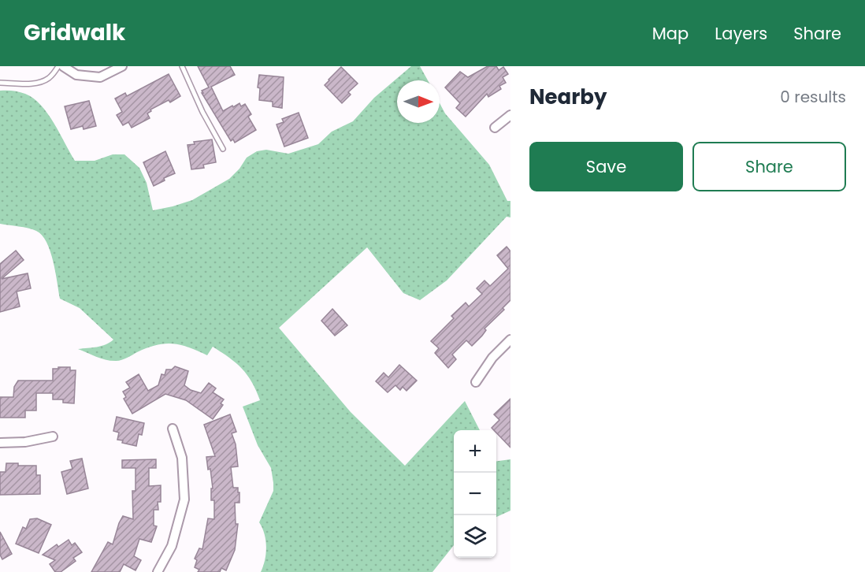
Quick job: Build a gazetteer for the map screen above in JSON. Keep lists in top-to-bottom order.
{
  "north": "right",
  "page": {
    "header": "Gridwalk",
    "nav": ["Map", "Layers", "Share"],
    "heading": ["Nearby", "0 results"],
    "buttons": ["Save", "Share"],
    "map_buttons": ["+", "−"]
  }
}
